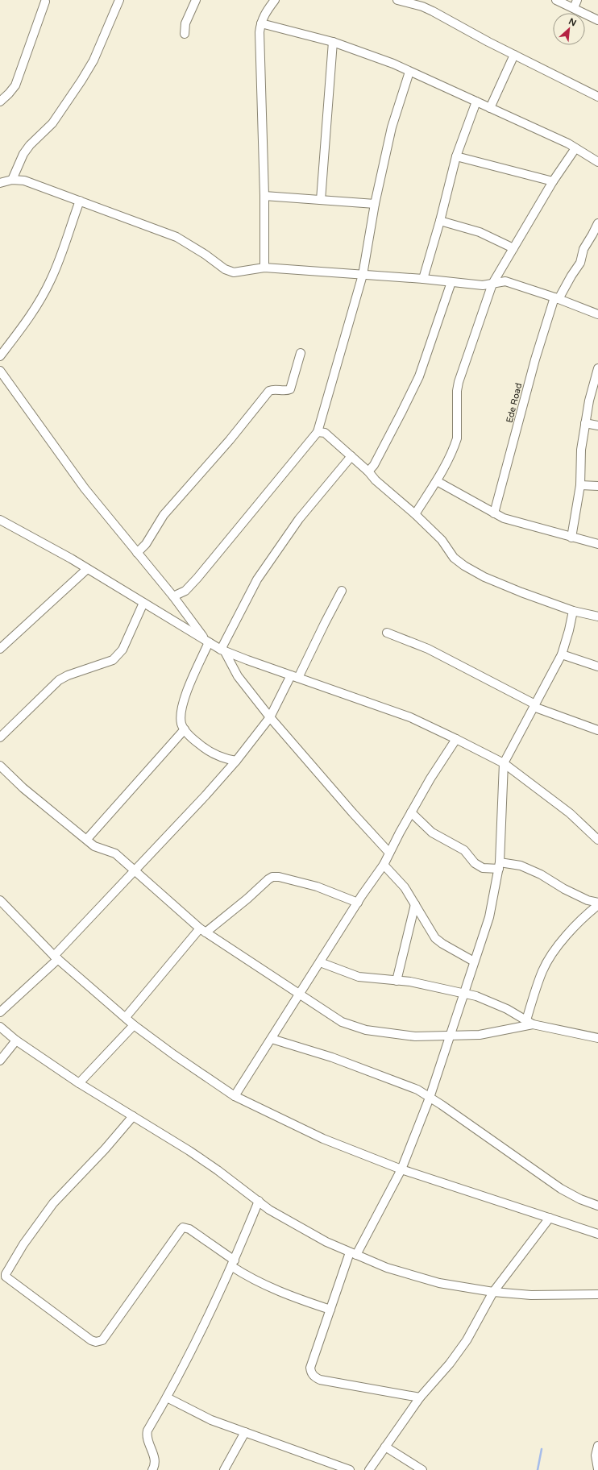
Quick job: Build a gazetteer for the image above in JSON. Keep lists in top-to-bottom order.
{
  "streets": {
    "street": ["Ede Road"]
  },
  "north": "top right"
}
